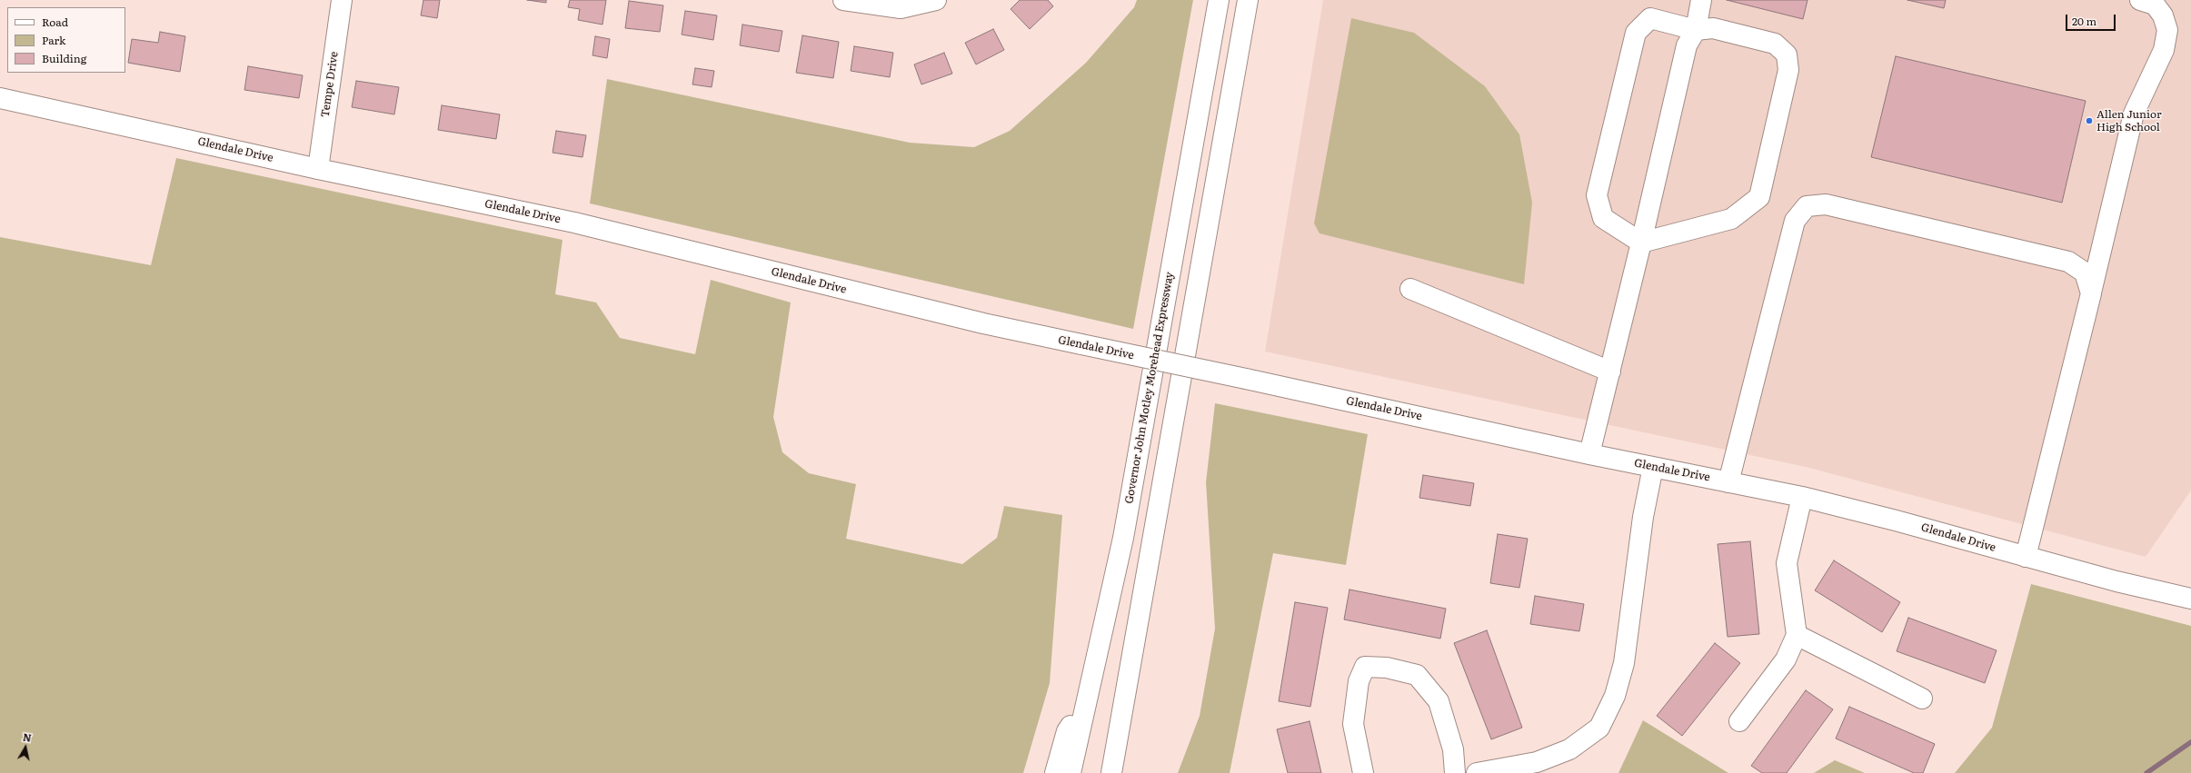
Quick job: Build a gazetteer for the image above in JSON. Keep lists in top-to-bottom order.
{
  "streets": {
    "main road": ["Tempe Drive", "Glendale Drive", "Governor John Motley Morehead Expressway"]
  },
  "crossings": [
    ["Tempe Drive", "Glendale Drive"]
  ],
  "places": ["Allen Junior High School"],
  "legend": ["Road", "Park", "Building"],
  "scale_bar": "20 m",
  "north": "top"
}
